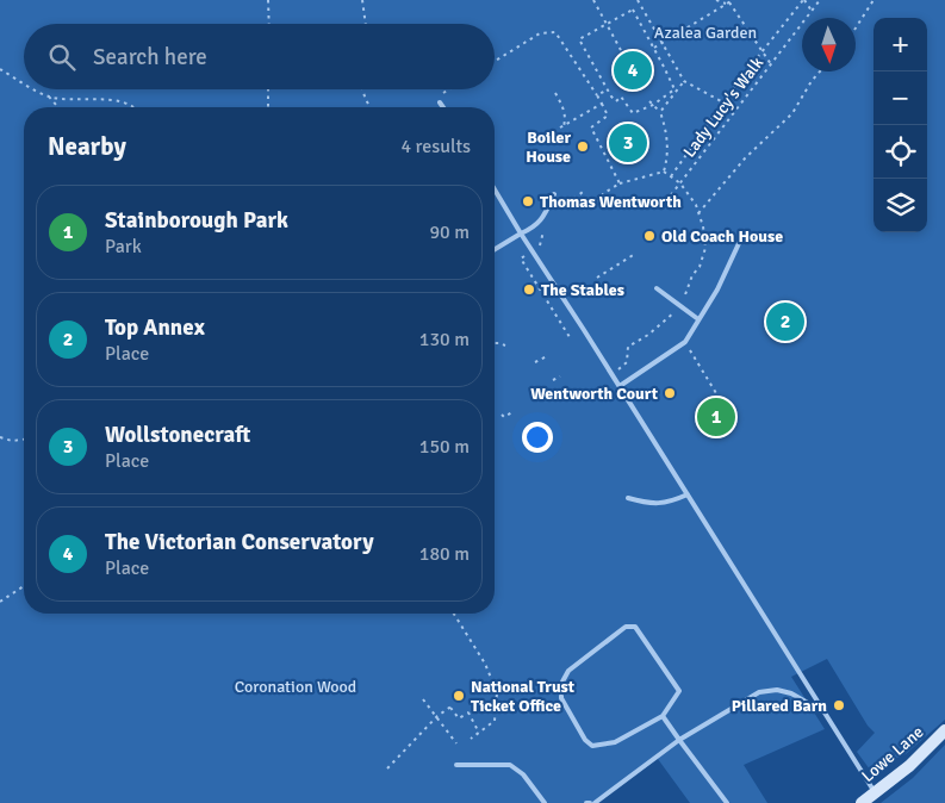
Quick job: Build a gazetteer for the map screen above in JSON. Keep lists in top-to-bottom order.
{
  "streets": {
    "street": ["Lowe Lane"],
    "path": ["Lady Lucy's Walk"]
  },
  "parks": ["Azalea Garden", "Coronation Wood"],
  "places": [
    "Boiler House",
    "Thomas Wentworth",
    "Old Coach House",
    "The Stables",
    "Wentworth Court",
    "National Trust Ticket Office",
    "Pillared Barn"
  ],
  "north": "bottom",
  "page": {
    "map_buttons": ["+", "−"],
    "search": "Search here",
    "pins": [
      "4",
      "3",
      "2",
      "1"
    ],
    "heading": ["Nearby", "4 results"],
    "list": [
      {
        "mark": "1",
        "name": "Stainborough Park",
        "note": "Park",
        "value": "90 m"
      },
      {
        "mark": "2",
        "name": "Top Annex",
        "note": "Place",
        "value": "130 m"
      },
      {
        "mark": "3",
        "name": "Wollstonecraft",
        "note": "Place",
        "value": "150 m"
      },
      {
        "mark": "4",
        "name": "The Victorian Conservatory",
        "note": "Place",
        "value": "180 m"
      }
    ]
  }
}
